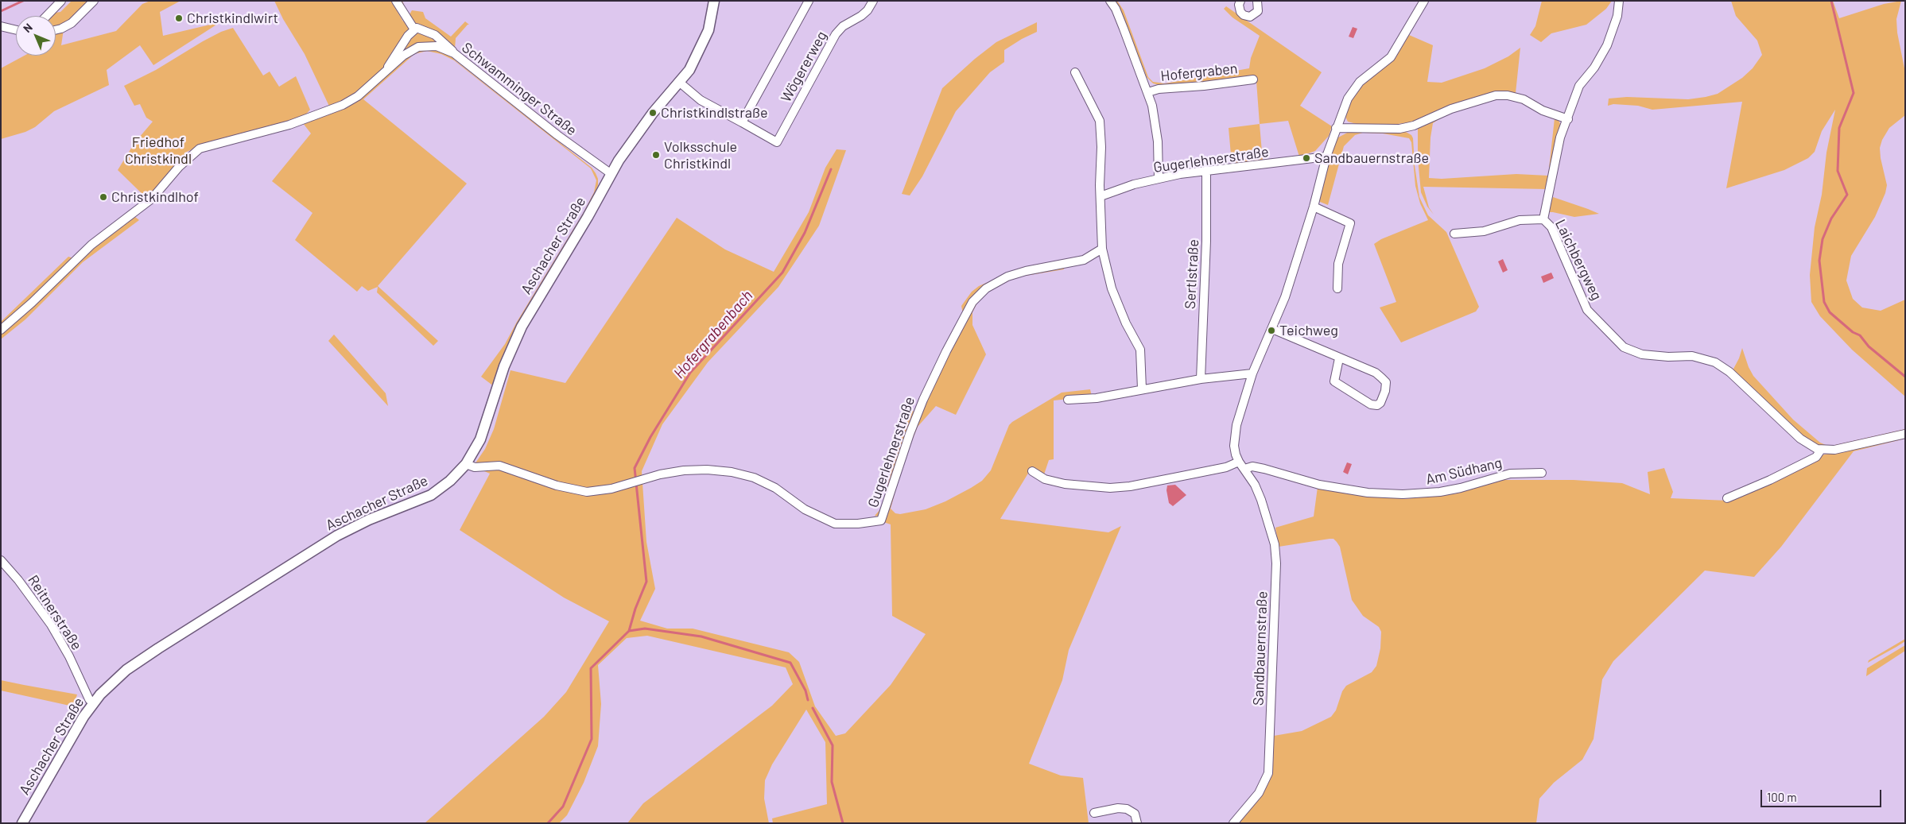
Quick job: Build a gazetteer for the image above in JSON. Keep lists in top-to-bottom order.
{
  "streets": {
    "street": [
      "Wögererweg",
      "Hofergraben",
      "Schwamminger Straße",
      "Gugerlehnerstraße",
      "Aschacher Straße",
      "Laichbergweg",
      "Sertlstraße",
      "Am Südhang",
      "Reitnerstraße",
      "Sandbauernstraße"
    ]
  },
  "crossings": [
    ["Wögererweg", "Aschacher Straße"],
    ["Hofergraben", "Gugerlehnerstraße"],
    ["Schwamminger Straße", "Aschacher Straße"],
    ["Gugerlehnerstraße", "Aschacher Straße"],
    ["Gugerlehnerstraße", "Sertlstraße"],
    ["Gugerlehnerstraße", "Sandbauernstraße"],
    ["Aschacher Straße", "Reitnerstraße"],
    ["Am Südhang", "Sandbauernstraße"]
  ],
  "water": ["Hofergrabenbach"],
  "parks": ["Friedhof Christkindl"],
  "places": [
    "Christkindlwirt",
    "Christkindlstraße",
    "Volksschule Christkindl",
    "Sandbauernstraße",
    "Christkindlhof",
    "Teichweg"
  ],
  "scale_bar": "100 m",
  "north": "top left"
}
